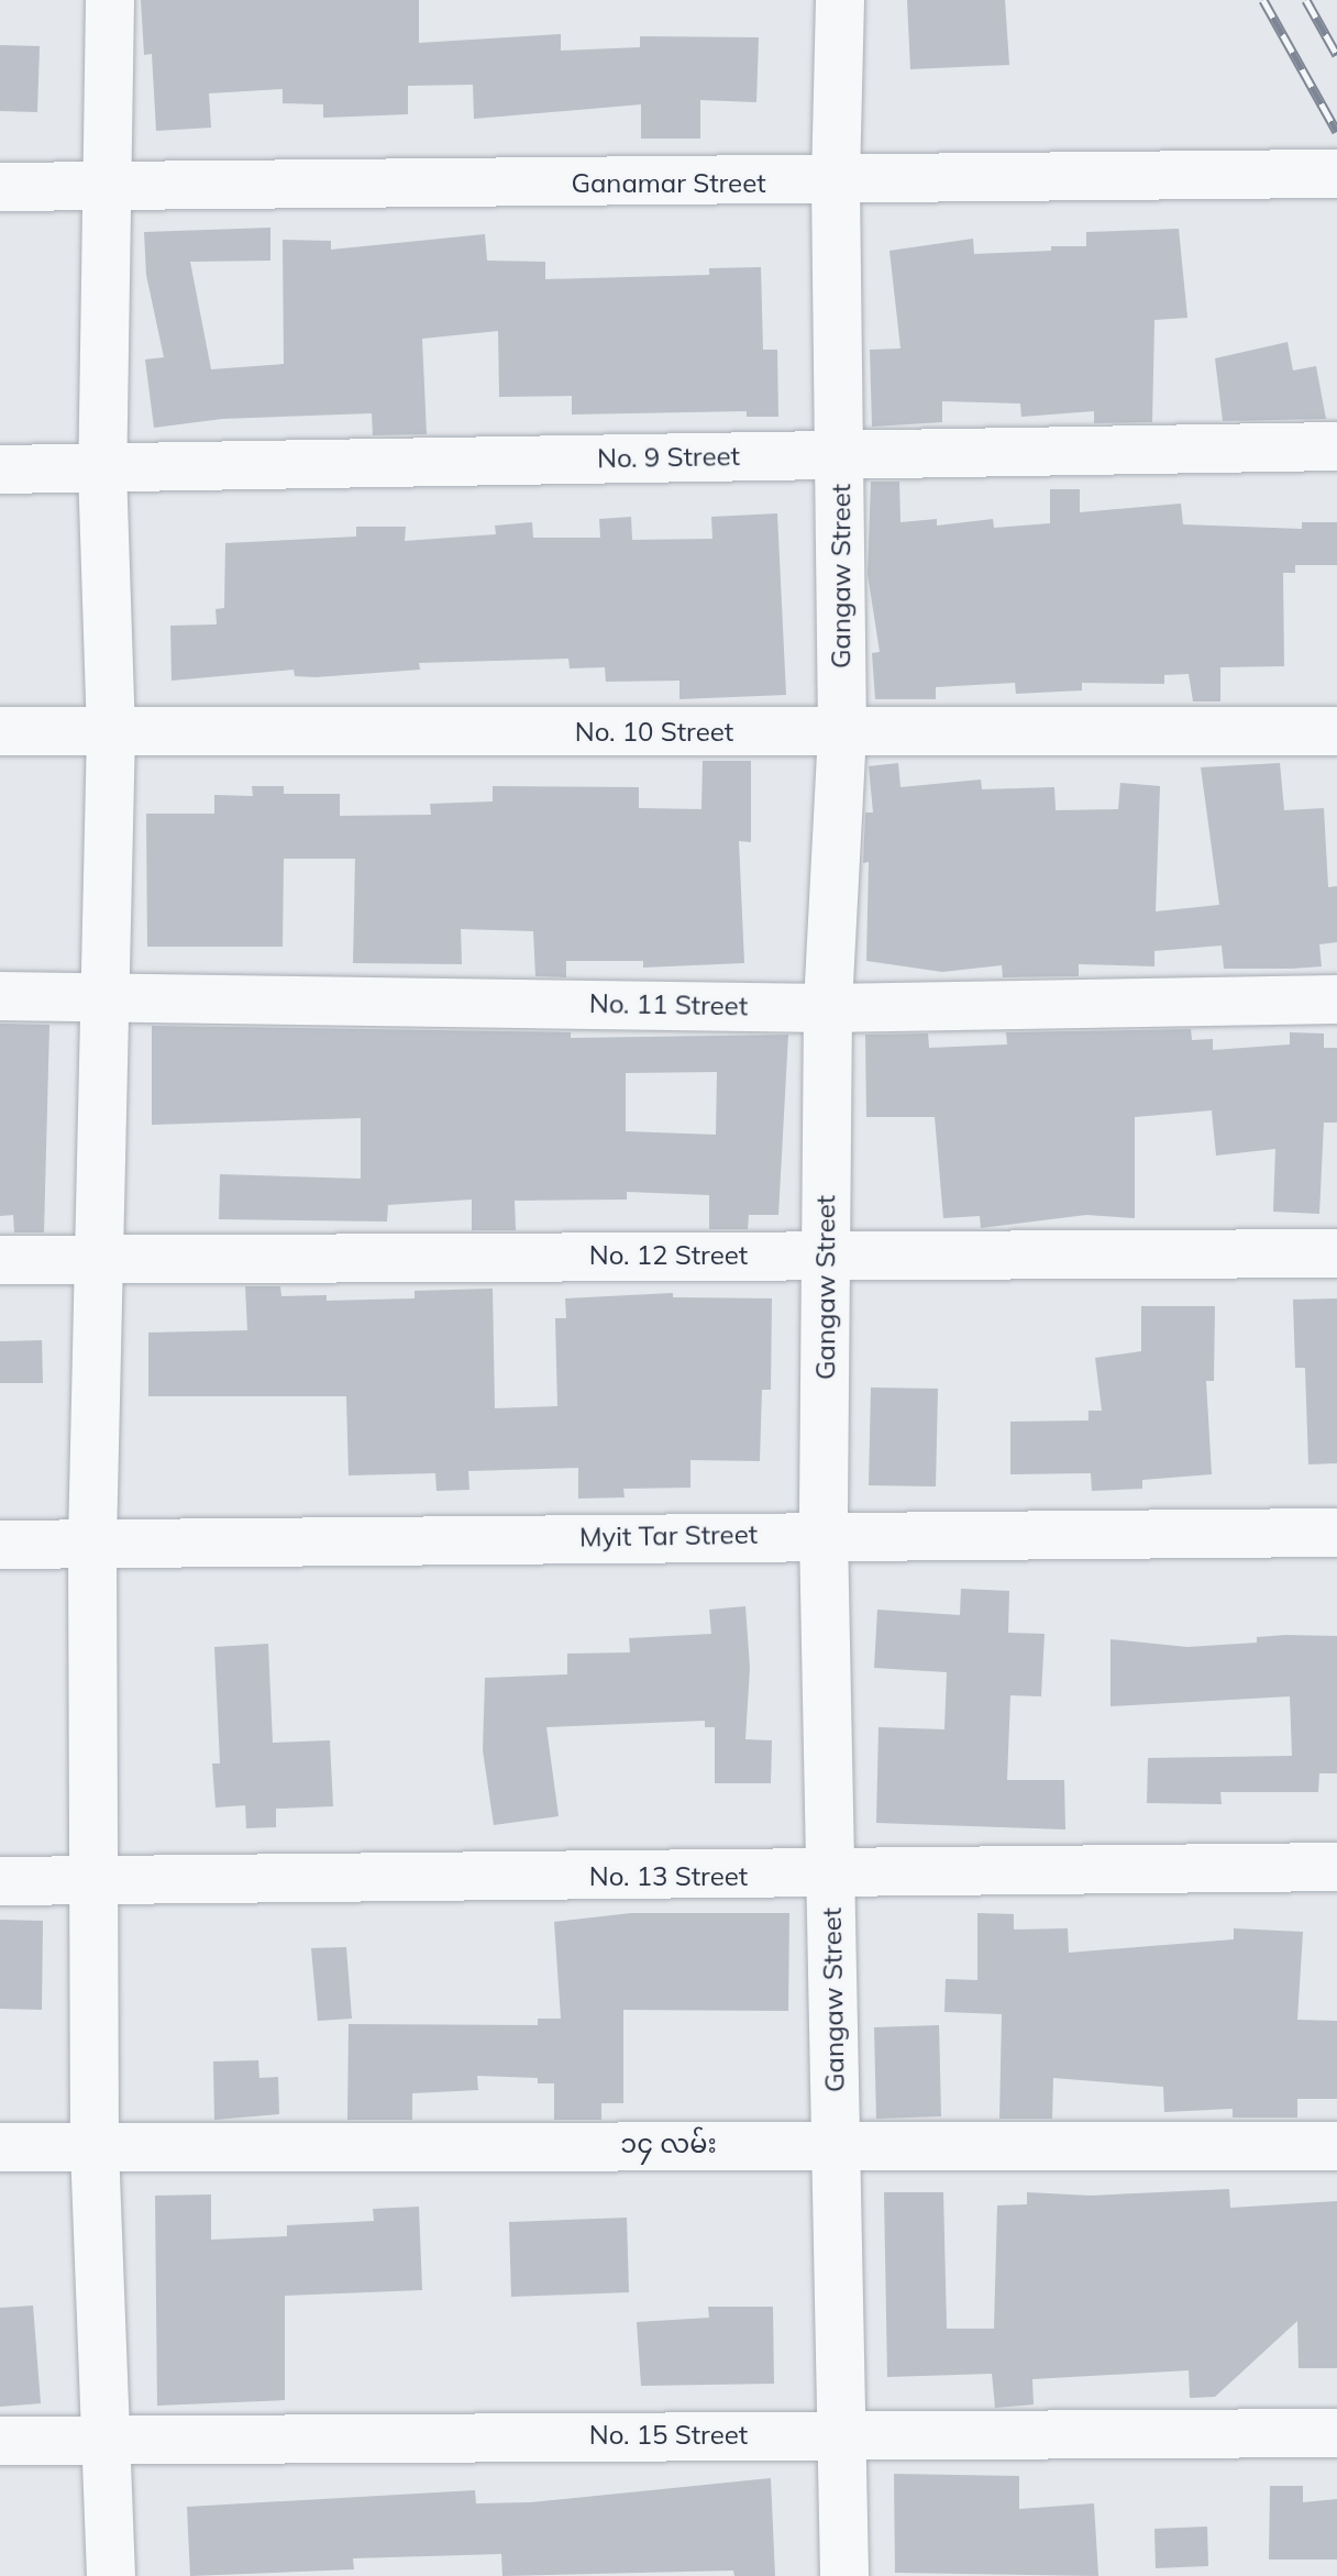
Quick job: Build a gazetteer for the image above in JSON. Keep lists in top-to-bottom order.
{
  "streets": {
    "street": [
      "Ganamar Street",
      "No. 9 Street",
      "Gangaw Street",
      "No. 10 Street",
      "No. 11 Street",
      "No. 12 Street",
      "Myit Tar Street",
      "No. 13 Street",
      "၁၄ လမ်း",
      "No. 15 Street"
    ]
  },
  "crossings": [
    ["Ganamar Street", "Gangaw Street"],
    ["No. 9 Street", "Gangaw Street"],
    ["Gangaw Street", "No. 10 Street"],
    ["Gangaw Street", "No. 11 Street"],
    ["Gangaw Street", "No. 12 Street"],
    ["Gangaw Street", "Myit Tar Street"],
    ["Gangaw Street", "No. 13 Street"],
    ["Gangaw Street", "၁၄ လမ်း"],
    ["Gangaw Street", "No. 15 Street"]
  ]
}
